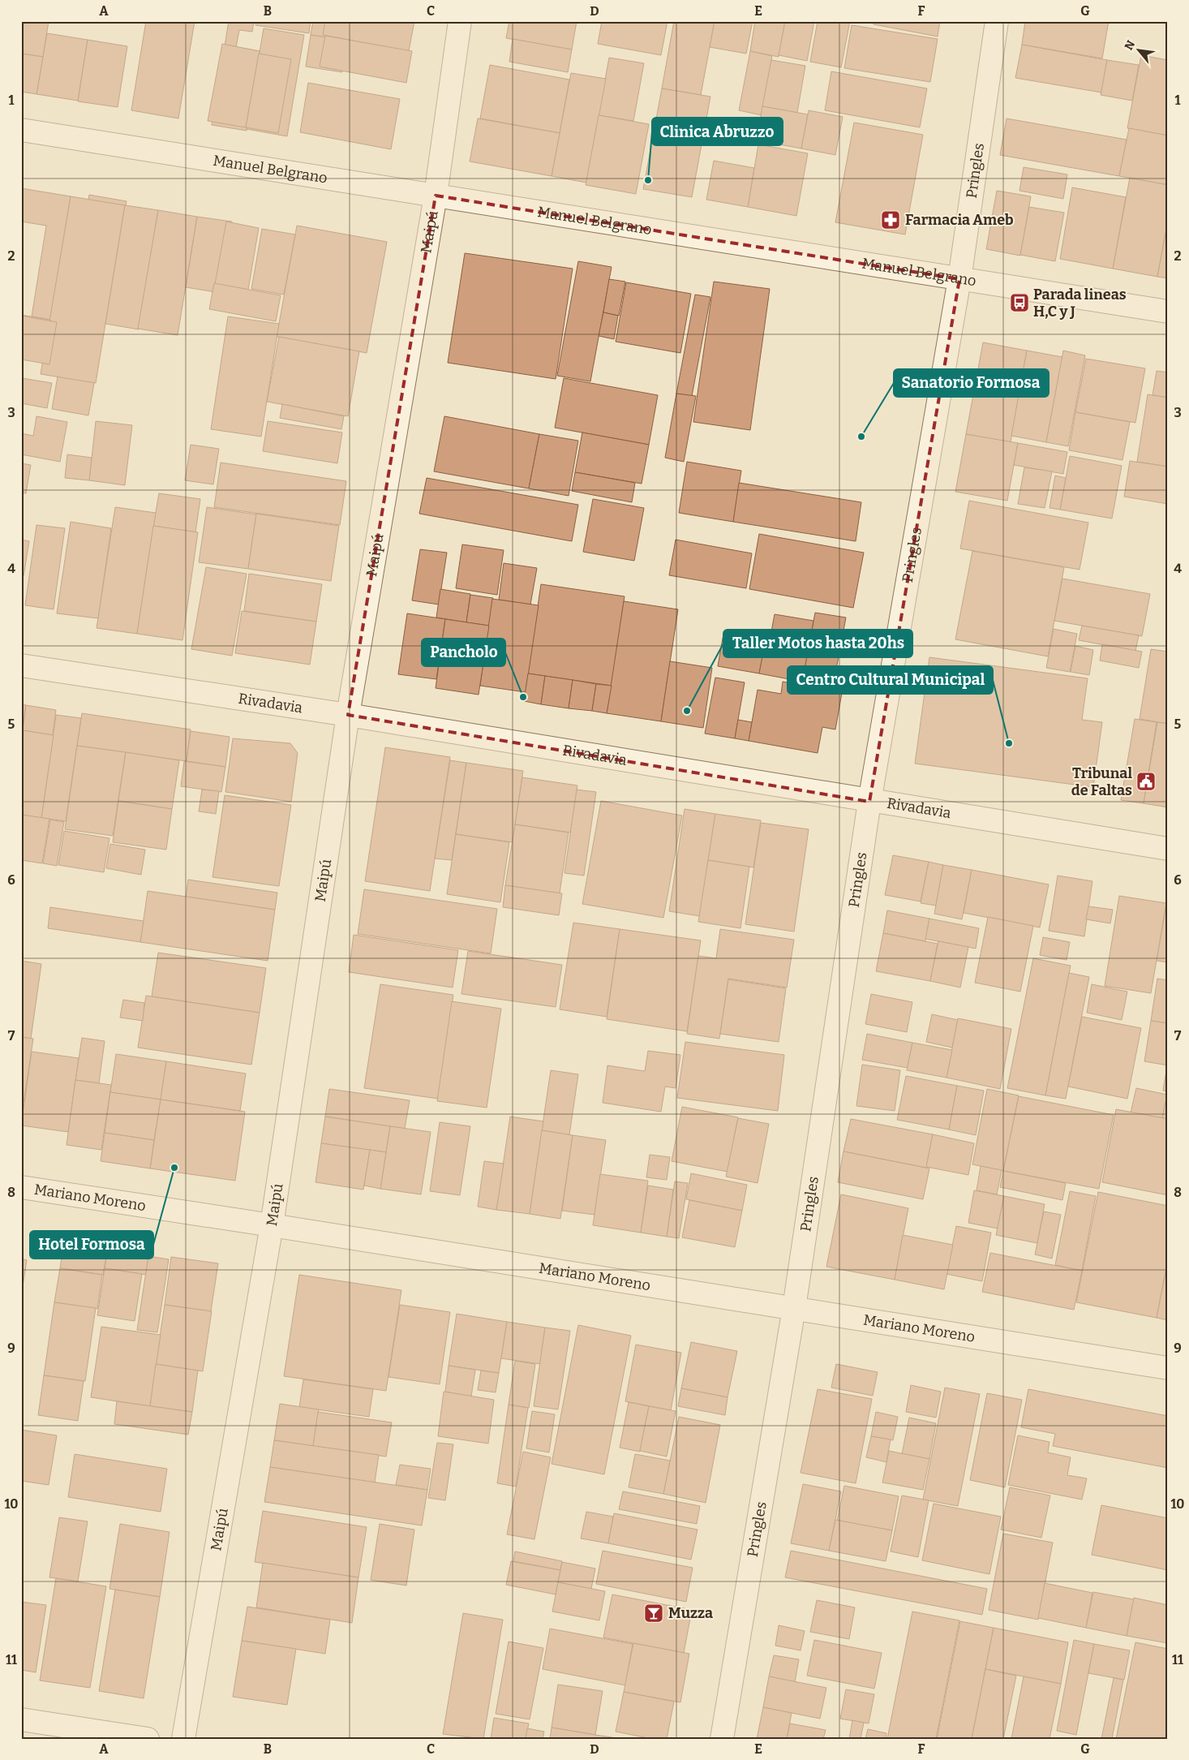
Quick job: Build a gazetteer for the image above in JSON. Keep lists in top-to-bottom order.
{
  "streets": {
    "street": [
      "Manuel Belgrano",
      "Pringles",
      "Maipú",
      "Rivadavia",
      "Mariano Moreno"
    ]
  },
  "crossings": [
    ["Manuel Belgrano", "Pringles"],
    ["Manuel Belgrano", "Maipú"],
    ["Pringles", "Rivadavia"],
    ["Pringles", "Mariano Moreno"],
    ["Maipú", "Rivadavia"],
    ["Maipú", "Mariano Moreno"]
  ],
  "places": {
    "other": [
      "Clinica Abruzzo",
      "Sanatorio Formosa",
      "Pancholo",
      "Taller Motos hasta 20hs",
      "Centro Cultural Municipal",
      "Hotel Formosa"
    ],
    "pharmacy": ["Farmacia Ameb"],
    "bus stop": ["Parada lineas H,C y J"],
    "public building": ["Tribunal de Faltas"],
    "bar": ["Muzza"]
  },
  "north": "top left",
  "grid": {
    "columns": [
      "A",
      "B",
      "C",
      "D",
      "E",
      "F",
      "G"
    ],
    "rows": [
      "1",
      "2",
      "3",
      "4",
      "5",
      "6",
      "7",
      "8",
      "9",
      "10",
      "11"
    ]
  }
}
